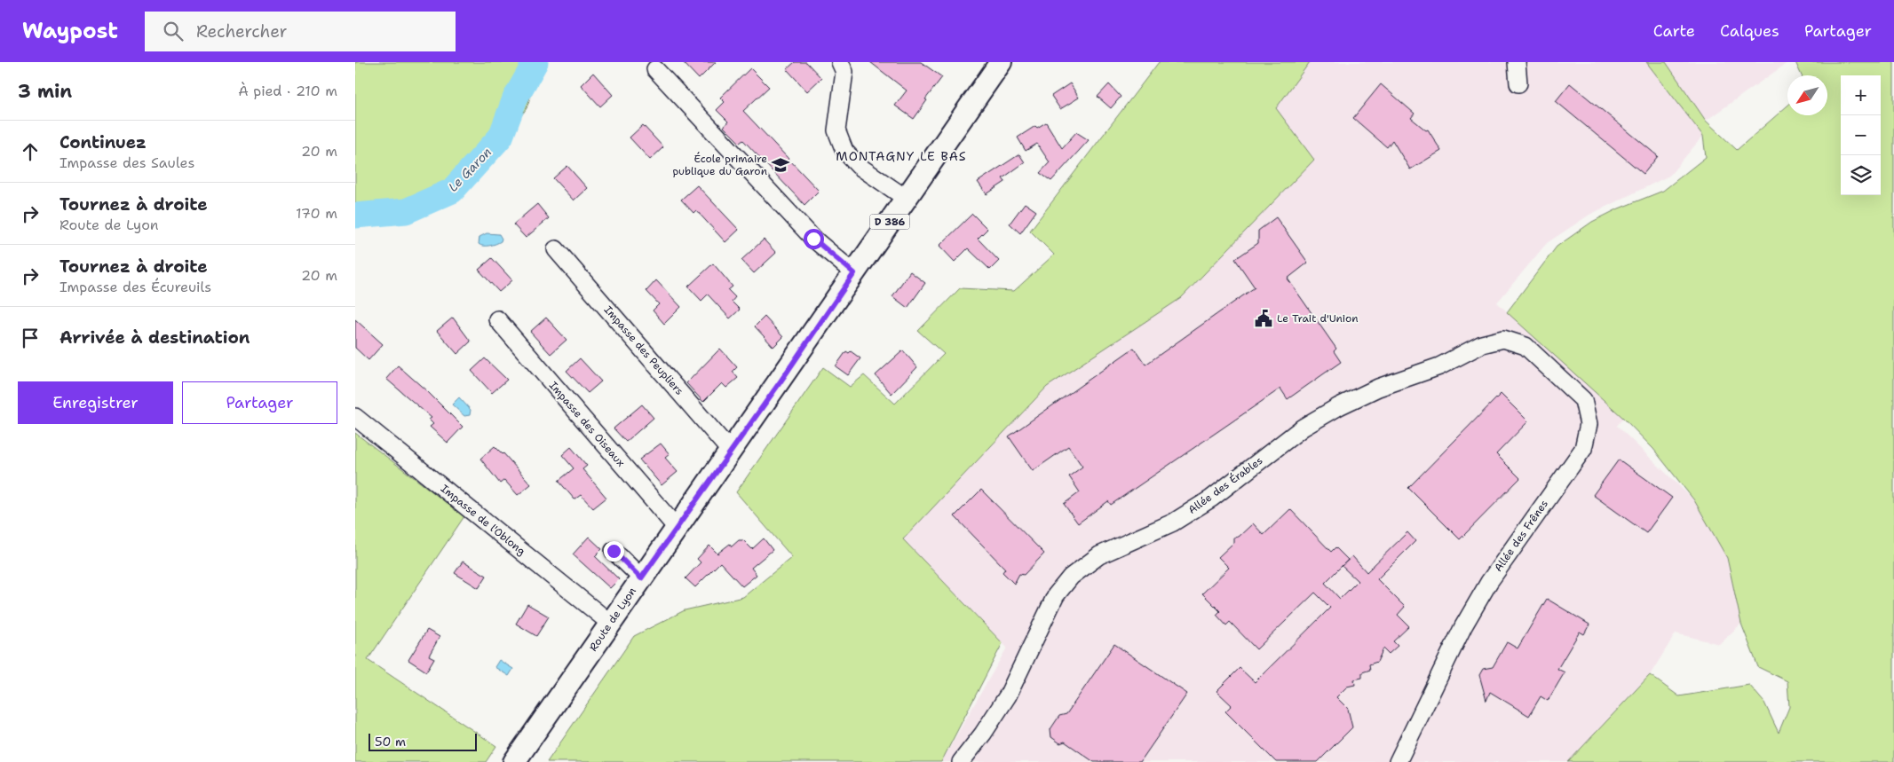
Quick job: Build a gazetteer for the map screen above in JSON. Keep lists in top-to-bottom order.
{
  "streets": {
    "main road": ["D 386", "Route de Lyon"],
    "street": [
      "Impasse des Peupliers",
      "Impasse des Oiseaux",
      "Allée des Érables",
      "Impasse de l'Oblong",
      "Allée des Frênes"
    ]
  },
  "crossings": [
    ["Impasse des Peupliers", "Route de Lyon"],
    ["Impasse des Oiseaux", "Route de Lyon"],
    ["Allée des Érables", "Allée des Frênes"],
    ["Impasse de l'Oblong", "Route de Lyon"]
  ],
  "districts": ["MONTAGNY LE BAS"],
  "water": ["Le Garon"],
  "places": {
    "school or university": ["École primaire publique du Garon"],
    "public building": ["Le Trait d'Union"]
  },
  "scale_bar": "50 m",
  "north": "bottom left",
  "page": {
    "header": "Waypost",
    "search": "Rechercher",
    "nav": ["Carte", "Calques", "Partager"],
    "heading": ["3 min", "À pied · 210 m"],
    "map_buttons": ["+", "−"],
    "list": [
      ["Continuez", "Impasse des Saules", "20 m"],
      ["Tournez à droite", "Route de Lyon", "170 m"],
      ["Tournez à droite", "Impasse des Écureuils", "20 m"],
      "Arrivée à destination"
    ],
    "buttons": ["Enregistrer", "Partager"],
    "scale": "50 m"
  }
}
